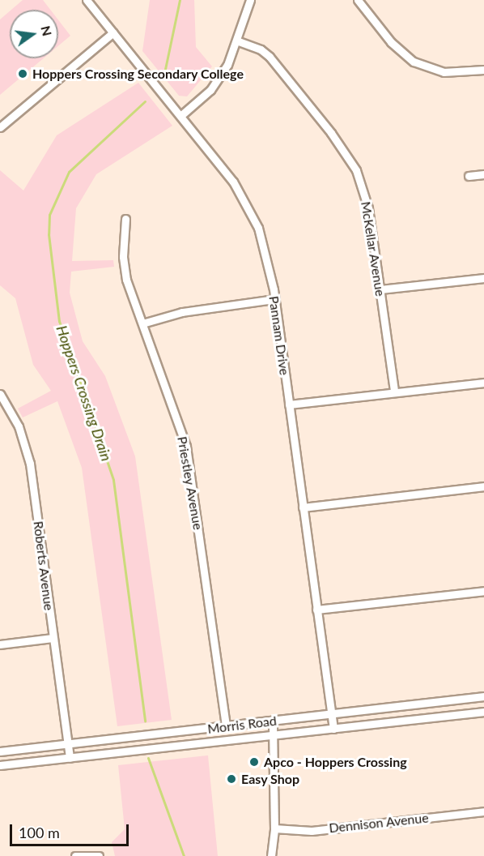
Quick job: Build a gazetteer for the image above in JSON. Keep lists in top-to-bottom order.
{
  "streets": {
    "street": [
      "McKellar Avenue",
      "Pannam Drive",
      "Priestley Avenue",
      "Roberts Avenue",
      "Morris Road",
      "Dennison Avenue"
    ]
  },
  "crossings": [
    ["Pannam Drive", "Morris Road"],
    ["Priestley Avenue", "Morris Road"],
    ["Roberts Avenue", "Morris Road"]
  ],
  "water": ["Hoppers Crossing Drain"],
  "places": ["Hoppers Crossing Secondary College", "Apco - Hoppers Crossing", "Easy Shop"],
  "scale_bar": "100 m",
  "north": "right"
}
